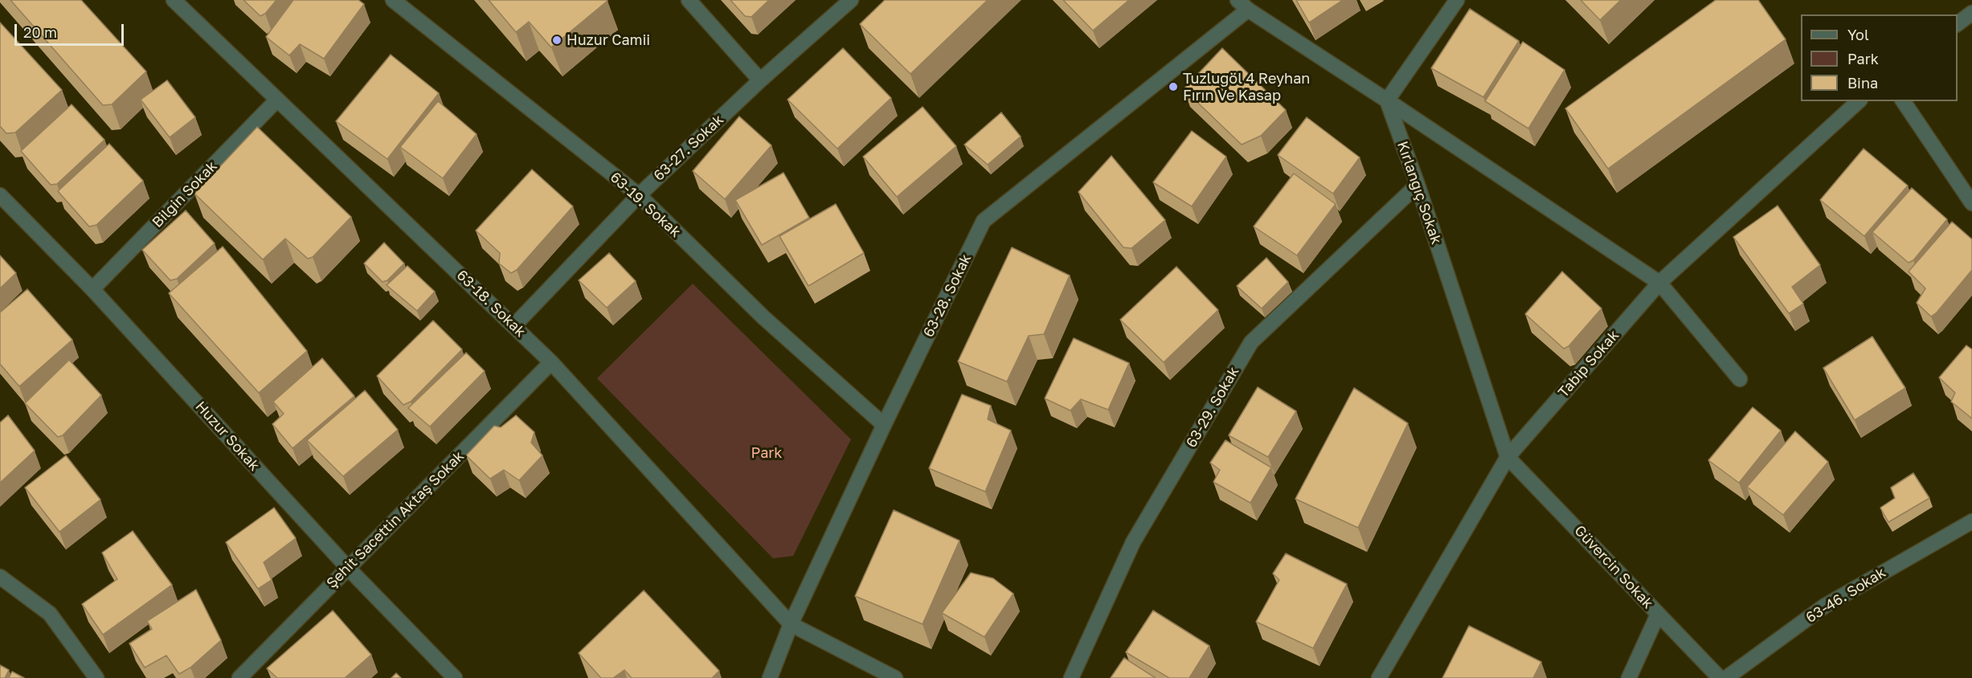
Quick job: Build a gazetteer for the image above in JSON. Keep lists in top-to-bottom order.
{
  "streets": {
    "street": [
      "63-27. Sokak",
      "Kırlangıç Sokak",
      "Bilgin Sokak",
      "63-19. Sokak",
      "63-28. Sokak",
      "63-18. Sokak",
      "Tabip Sokak",
      "63-29. Sokak",
      "Huzur Sokak",
      "Şehit Sacettin Aktaş Sokak",
      "Güvercin Sokak",
      "63-46. Sokak"
    ]
  },
  "crossings": [
    ["63-27. Sokak", "63-19. Sokak"],
    ["63-27. Sokak", "63-18. Sokak"],
    ["Kırlangıç Sokak", "Tabip Sokak"],
    ["Kırlangıç Sokak", "63-29. Sokak"],
    ["Kırlangıç Sokak", "Güvercin Sokak"],
    ["Bilgin Sokak", "63-18. Sokak"],
    ["Bilgin Sokak", "Huzur Sokak"],
    ["63-19. Sokak", "63-28. Sokak"],
    ["63-28. Sokak", "63-18. Sokak"],
    ["63-18. Sokak", "Şehit Sacettin Aktaş Sokak"],
    ["Tabip Sokak", "Güvercin Sokak"],
    ["Huzur Sokak", "Şehit Sacettin Aktaş Sokak"]
  ],
  "parks": ["Park"],
  "places": ["Huzur Camii", "Tuzlugöl 4 Reyhan Fırın Ve Kasap"],
  "legend": ["Yol", "Park", "Bina"],
  "scale_bar": "20 m"
}
